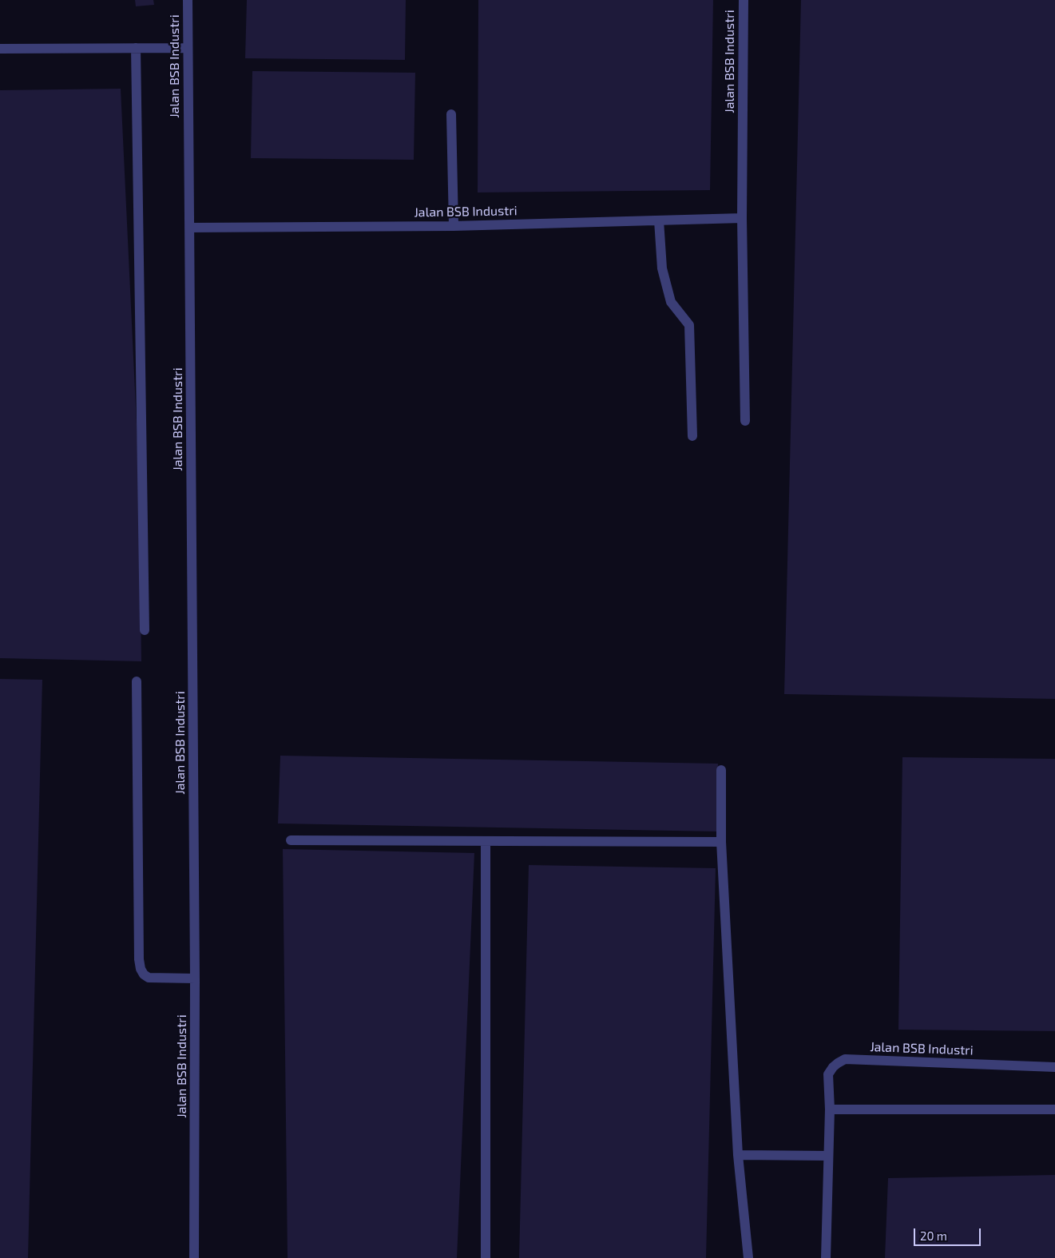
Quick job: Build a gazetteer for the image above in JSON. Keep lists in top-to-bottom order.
{
  "streets": {
    "lane": ["Jalan BSB Industri"]
  },
  "scale_bar": "20 m"
}
